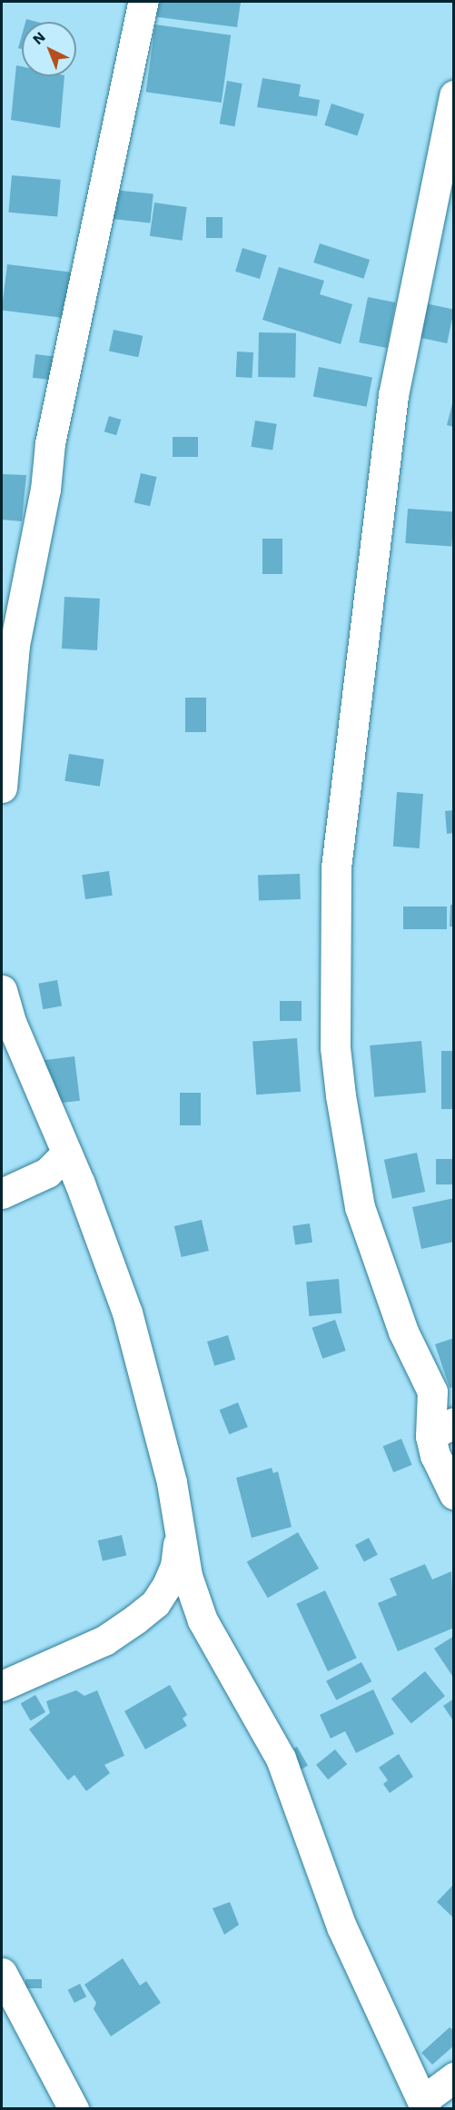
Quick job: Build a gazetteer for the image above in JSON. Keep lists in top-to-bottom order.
{
  "north": "top left"
}
